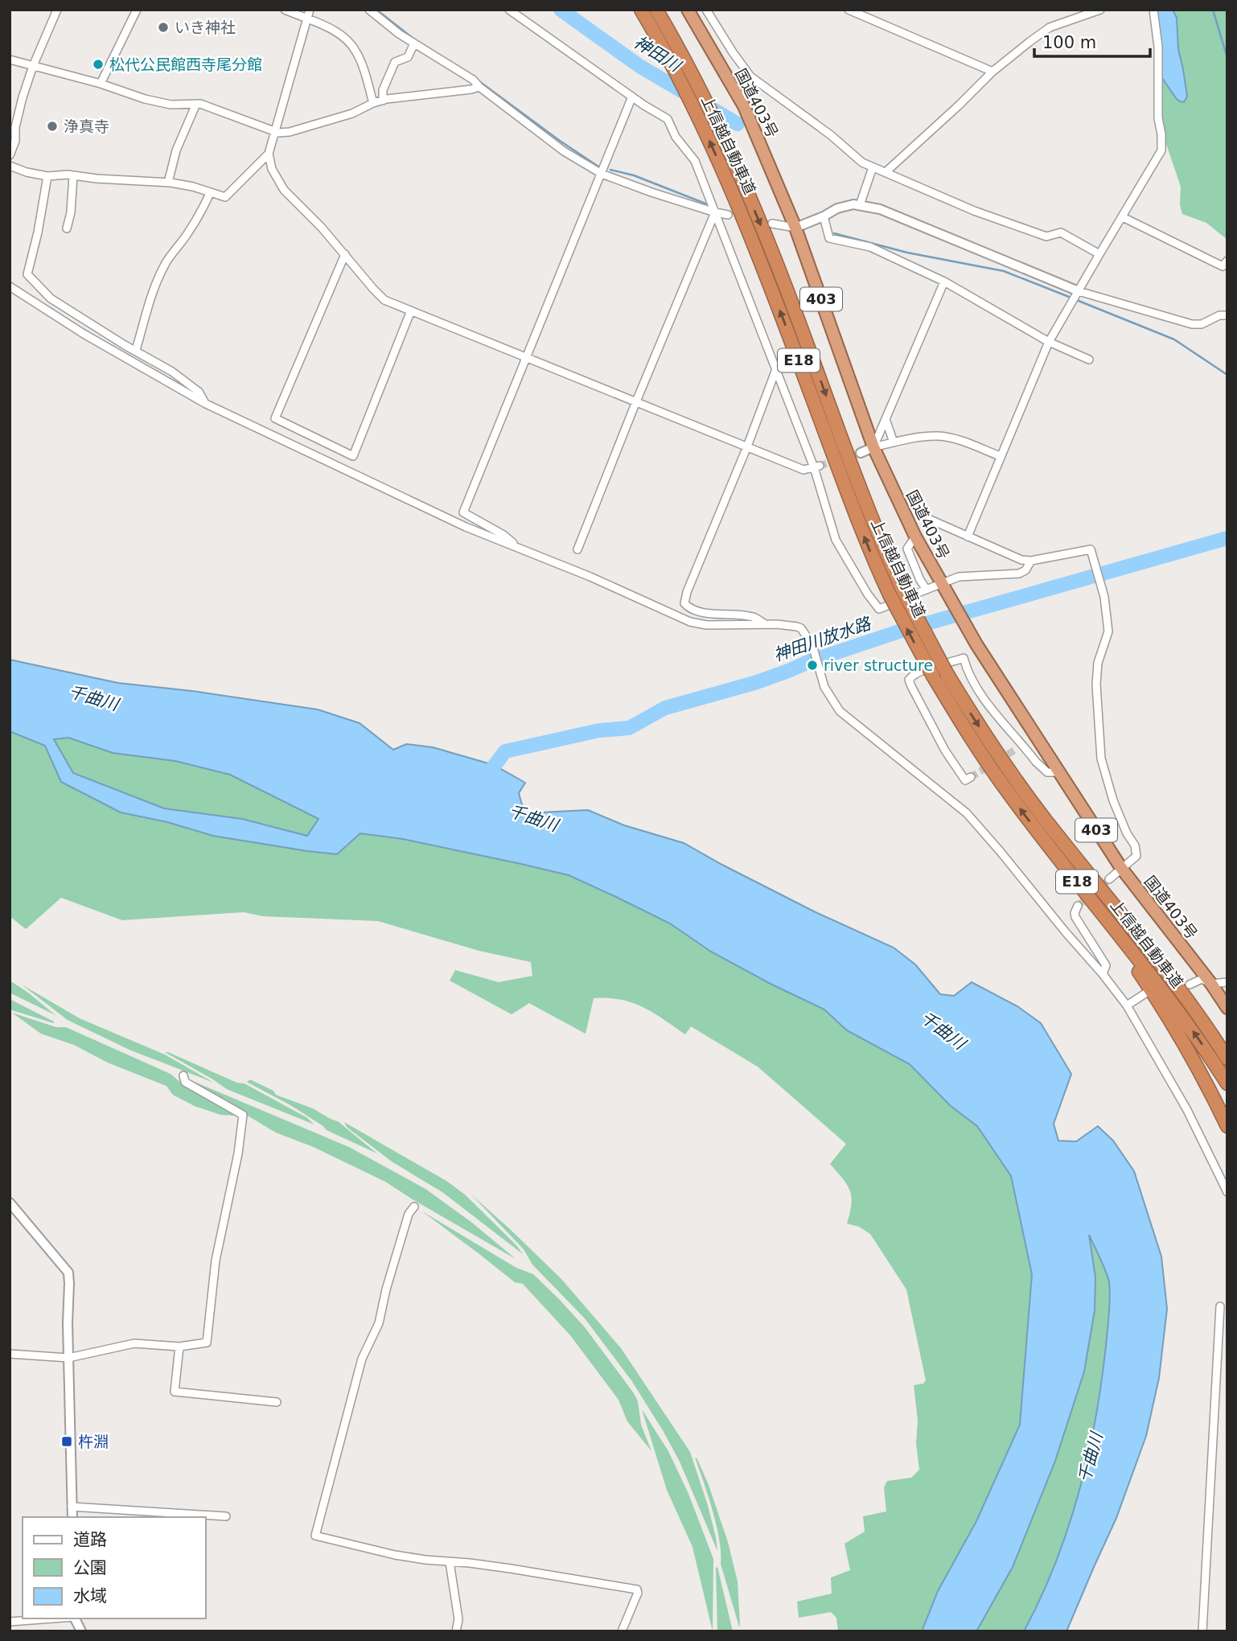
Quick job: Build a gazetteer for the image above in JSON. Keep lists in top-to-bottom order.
{
  "streets": {
    "highway": [
      "国道403号",
      "上信越自動車道",
      "403",
      "E18"
    ]
  },
  "water": ["神田川", "神田川放水路", "千曲川"],
  "places": {
    "other": [
      "いき神社",
      "松代公民館西寺尾分館",
      "浄真寺",
      "river structure"
    ],
    "transit": ["杵淵"]
  },
  "legend": ["道路", "公園", "水域"],
  "scale_bar": "100 m"
}
